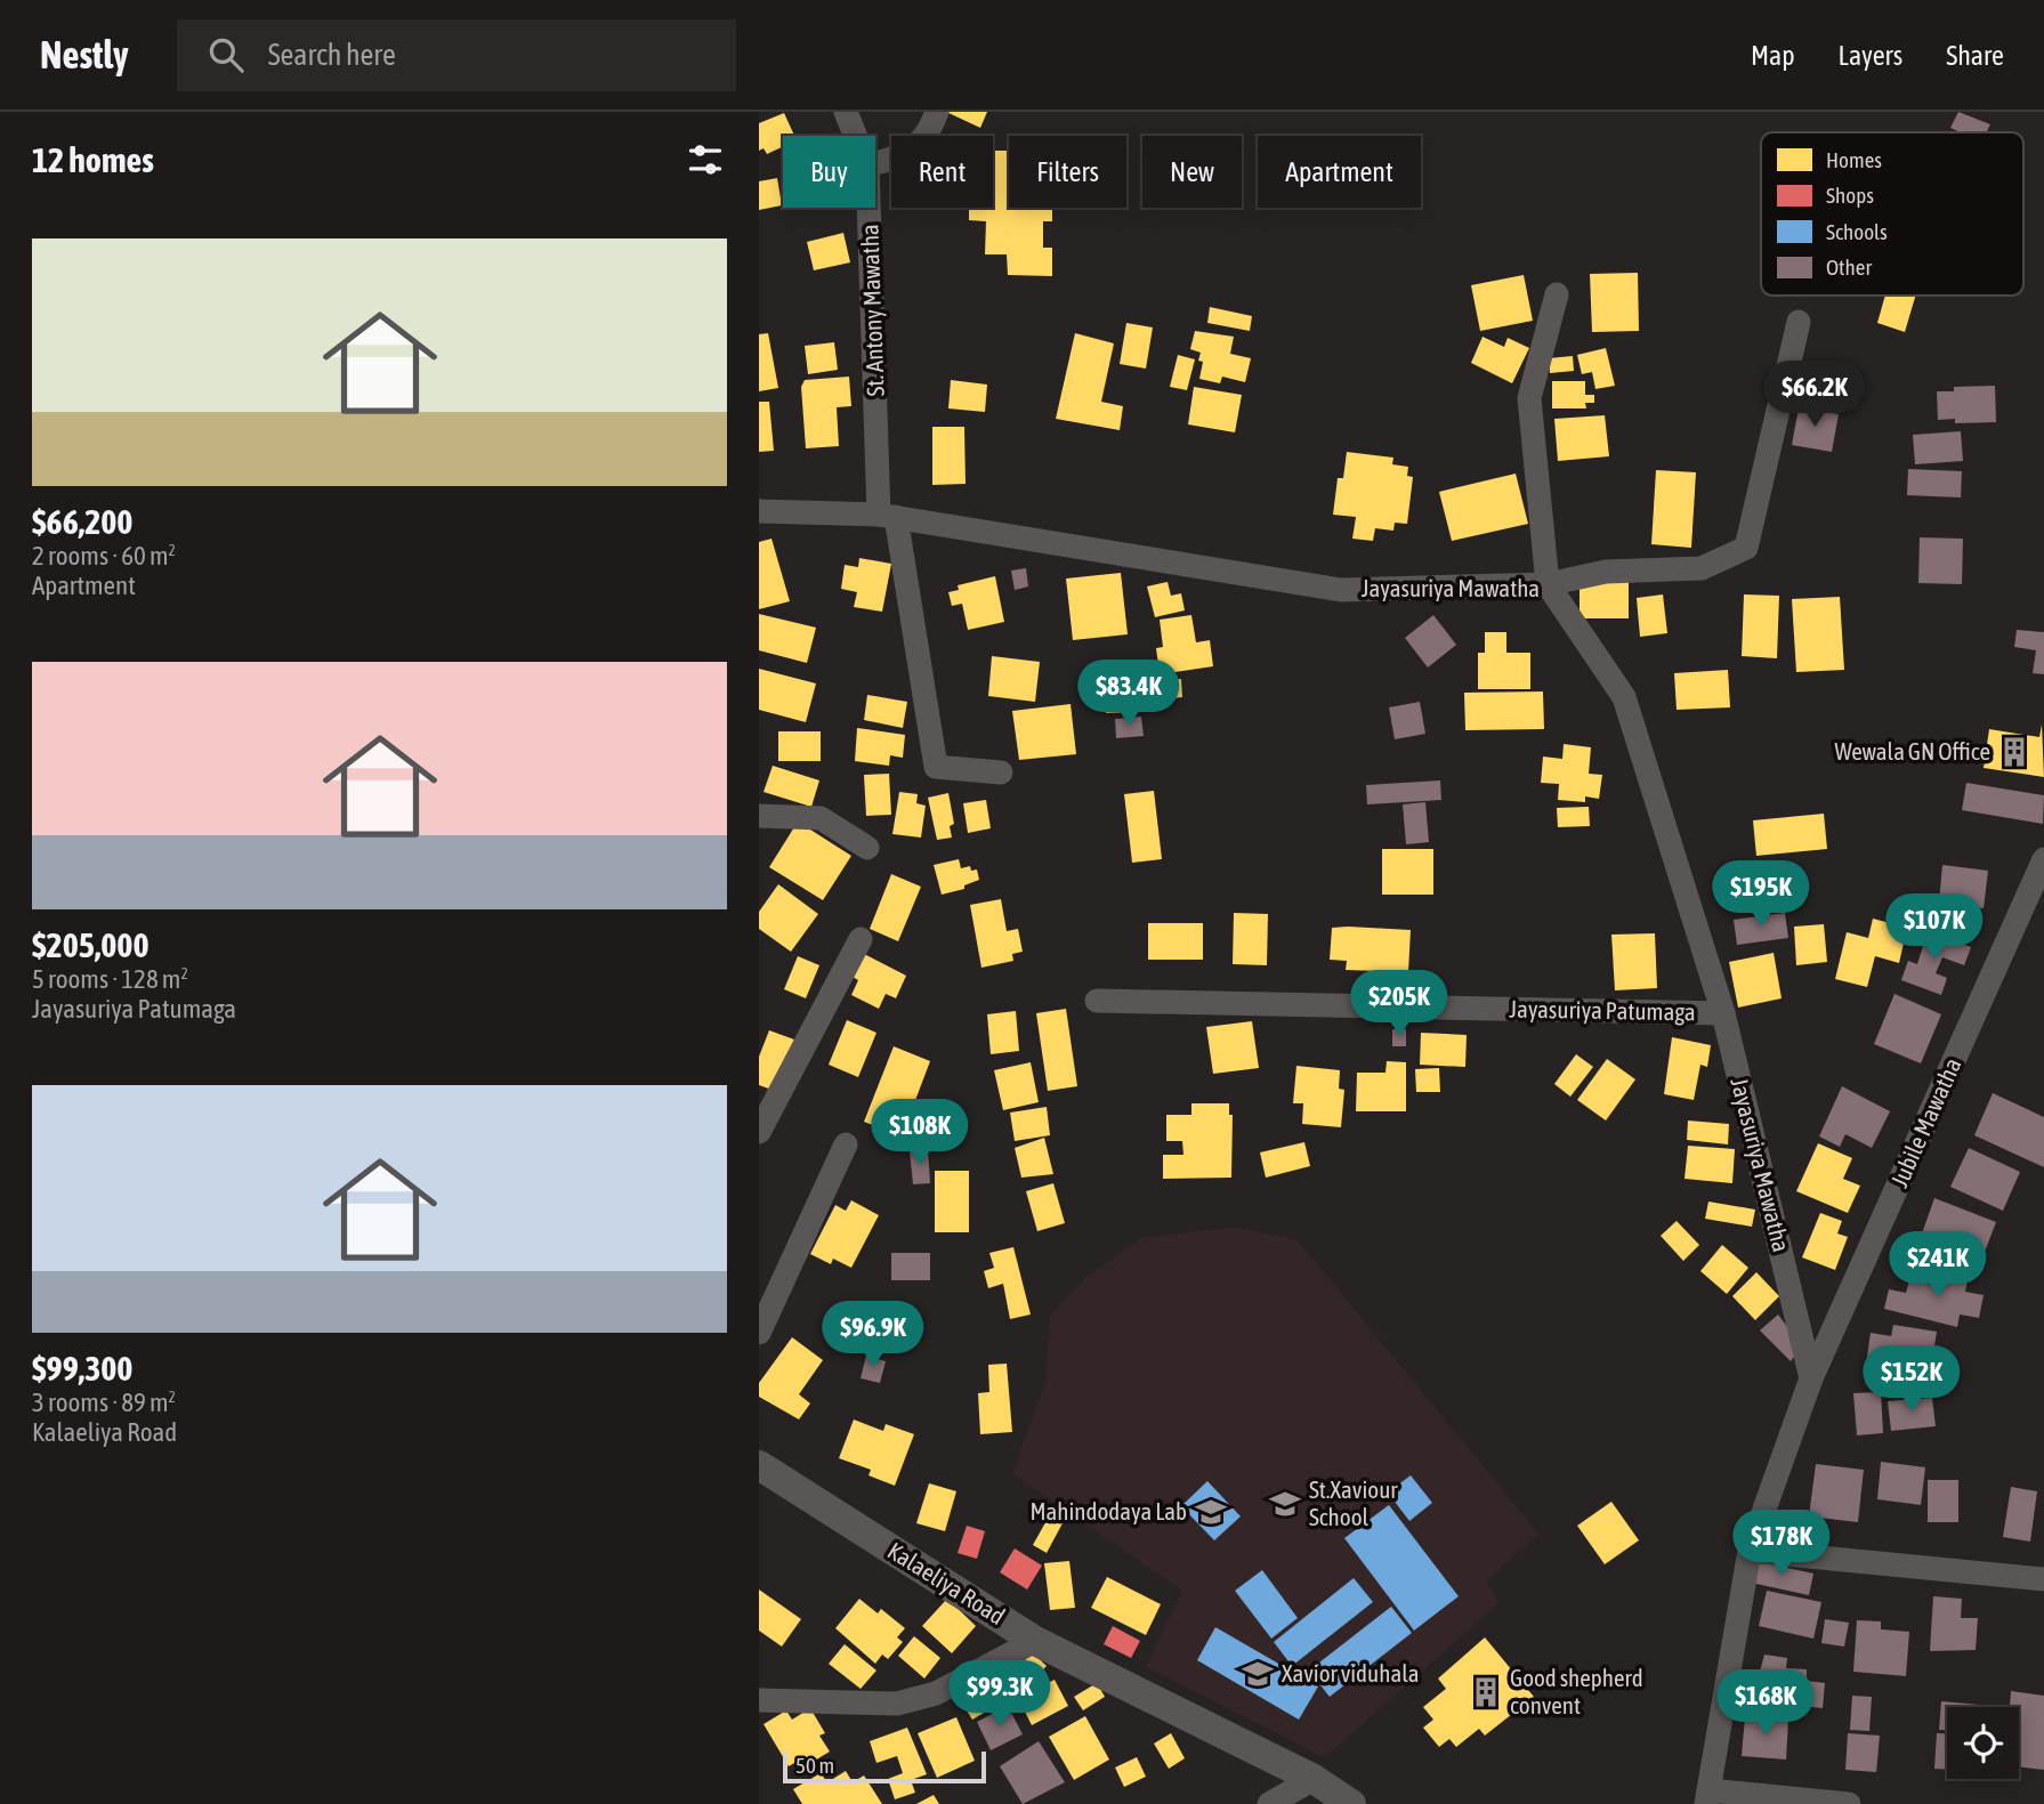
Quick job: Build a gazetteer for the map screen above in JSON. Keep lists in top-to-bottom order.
{
  "streets": {
    "street": [
      "St. Antony Mawatha",
      "Jayasuriya Mawatha",
      "Jayasuriya Patumaga",
      "Jubile Mawatha",
      "Kalaeliya Road"
    ]
  },
  "crossings": [
    ["St. Antony Mawatha", "Jayasuriya Mawatha"],
    ["Jayasuriya Mawatha", "Jayasuriya Patumaga"],
    ["Jayasuriya Mawatha", "Jubile Mawatha"]
  ],
  "places": {
    "building": ["Wewala GN Office", "Good shepherd convent"],
    "school or university": ["St.Xaviour School", "Mahindodaya Lab", "Xavior viduhala"]
  },
  "legend": [
    "Homes",
    "Shops",
    "Schools",
    "Other"
  ],
  "scale_bar": "50 m",
  "page": {
    "header": "Nestly",
    "search": "Search here",
    "nav": ["Map", "Layers", "Share"],
    "heading": "12 homes",
    "chip": [
      "Buy",
      "Rent",
      "Filters",
      "New",
      "Apartment"
    ],
    "list": [
      {
        "name": "$66,200",
        "note": "2 rooms · 60 m² · Apartment"
      },
      {
        "name": "$205,000",
        "note": "5 rooms · 128 m² · Jayasuriya Patumaga"
      },
      {
        "name": "$99,300",
        "note": "3 rooms · 89 m² · Kalaeliya Road"
      }
    ],
    "price": [
      "$66.2K",
      "$83.4K",
      "$195K",
      "$107K",
      "$205K",
      "$108K",
      "$241K",
      "$96.9K",
      "$152K",
      "$178K",
      "$99.3K",
      "$168K"
    ],
    "scale": "50 m"
  }
}
